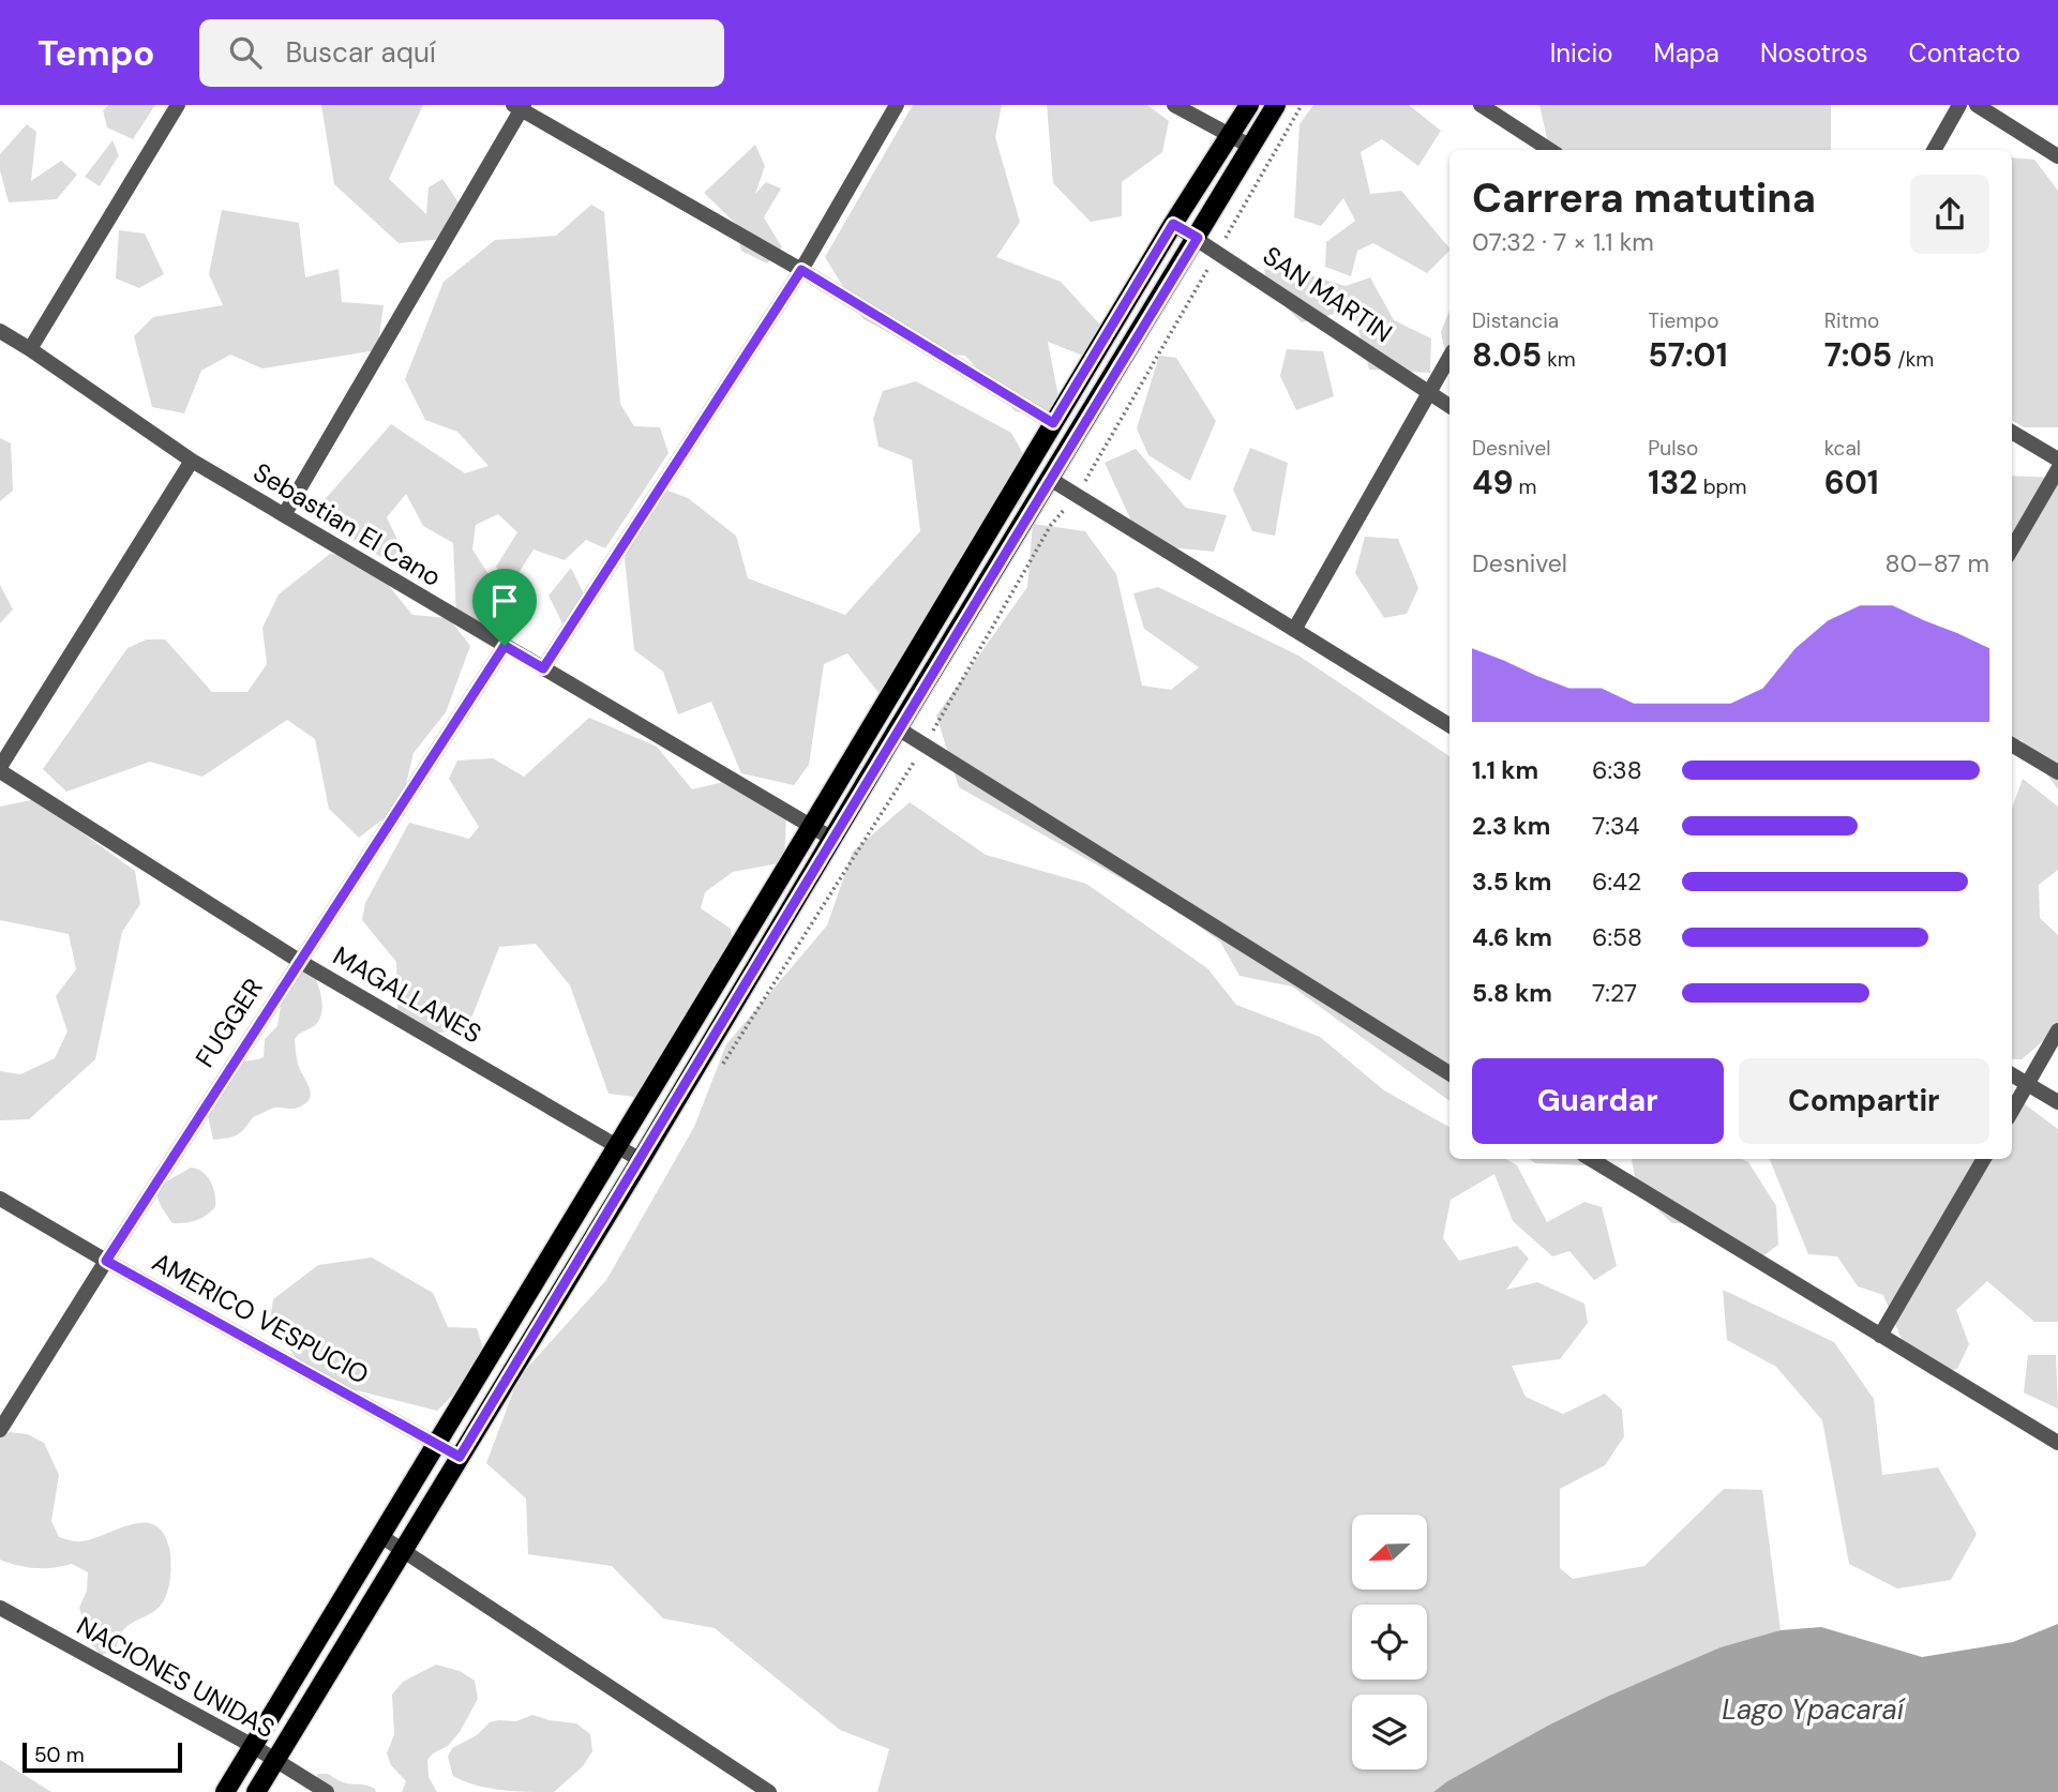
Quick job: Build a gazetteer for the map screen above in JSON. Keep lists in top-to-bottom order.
{
  "streets": {
    "street": [
      "SAN MARTIN",
      "Sebastian El Cano",
      "MAGALLANES",
      "FUGGER",
      "AMERICO VESPUCIO",
      "NACIONES UNIDAS"
    ]
  },
  "crossings": [
    ["Sebastian El Cano", "FUGGER"],
    ["MAGALLANES", "FUGGER"],
    ["FUGGER", "AMERICO VESPUCIO"]
  ],
  "water": ["Lago Ypacaraí"],
  "scale_bar": "50 m",
  "north": "left",
  "page": {
    "header": "Tempo",
    "search": "Buscar aquí",
    "nav": [
      "Inicio",
      "Mapa",
      "Nosotros",
      "Contacto"
    ],
    "heading": ["Carrera matutina", "07:32 · 7 × 1.1 km"],
    "stats": [
      ["Distancia", "8.05 km"],
      ["Tiempo", "57:01"],
      ["Ritmo", "7:05 /km"],
      ["Desnivel", "49 m"],
      ["Pulso", "132 bpm"],
      ["kcal", "601"]
    ],
    "chart": ["Desnivel", "80–87 m"],
    "list": [
      {
        "name": "1.1 km",
        "note": "6:38"
      },
      {
        "name": "2.3 km",
        "note": "7:34"
      },
      {
        "name": "3.5 km",
        "note": "6:42"
      },
      {
        "name": "4.6 km",
        "note": "6:58"
      },
      {
        "name": "5.8 km",
        "note": "7:27"
      }
    ],
    "buttons": ["Guardar", "Compartir"],
    "scale": "50 m"
  }
}
